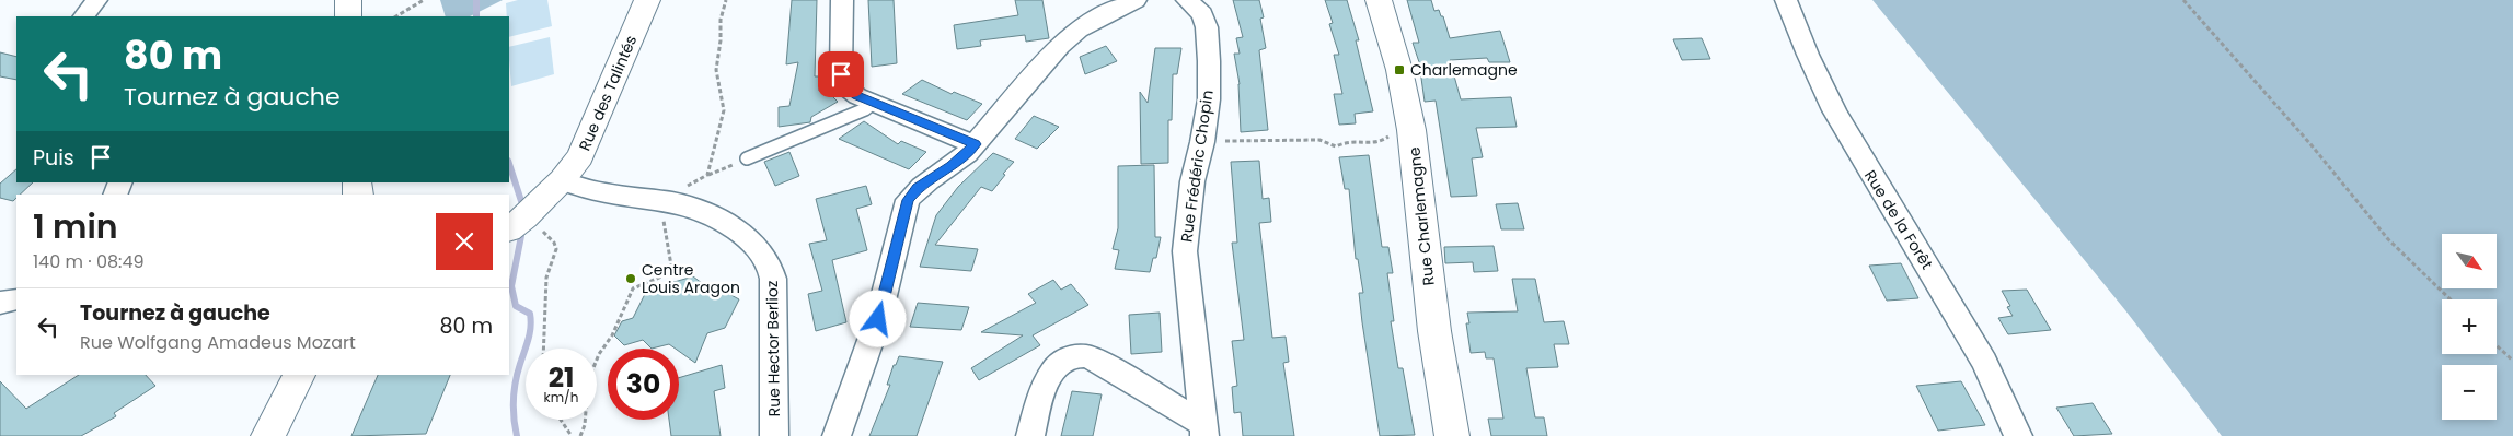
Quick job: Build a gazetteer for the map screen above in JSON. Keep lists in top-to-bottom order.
{
  "streets": {
    "street": [
      "Rue des Talintés",
      "Rue Frédéric Chopin",
      "Rue Charlemagne",
      "Rue de la Forêt",
      "Rue Hector Berlioz"
    ]
  },
  "crossings": [
    ["Rue des Talintés", "Rue Hector Berlioz"]
  ],
  "places": {
    "transit": ["Charlemagne"],
    "other": ["Centre Louis Aragon"]
  },
  "north": "bottom right",
  "page": {
    "turn": ["80 m", "Tournez à gauche"],
    "then": "Puis",
    "heading": ["1 min", "140 m · 08:49"],
    "map_buttons": ["+", "−"],
    "list": [
      {
        "name": "Tournez à gauche",
        "note": "Rue Wolfgang Amadeus Mozart",
        "value": "80 m"
      }
    ],
    "speed": "21 km/h",
    "limit": "30"
  }
}
